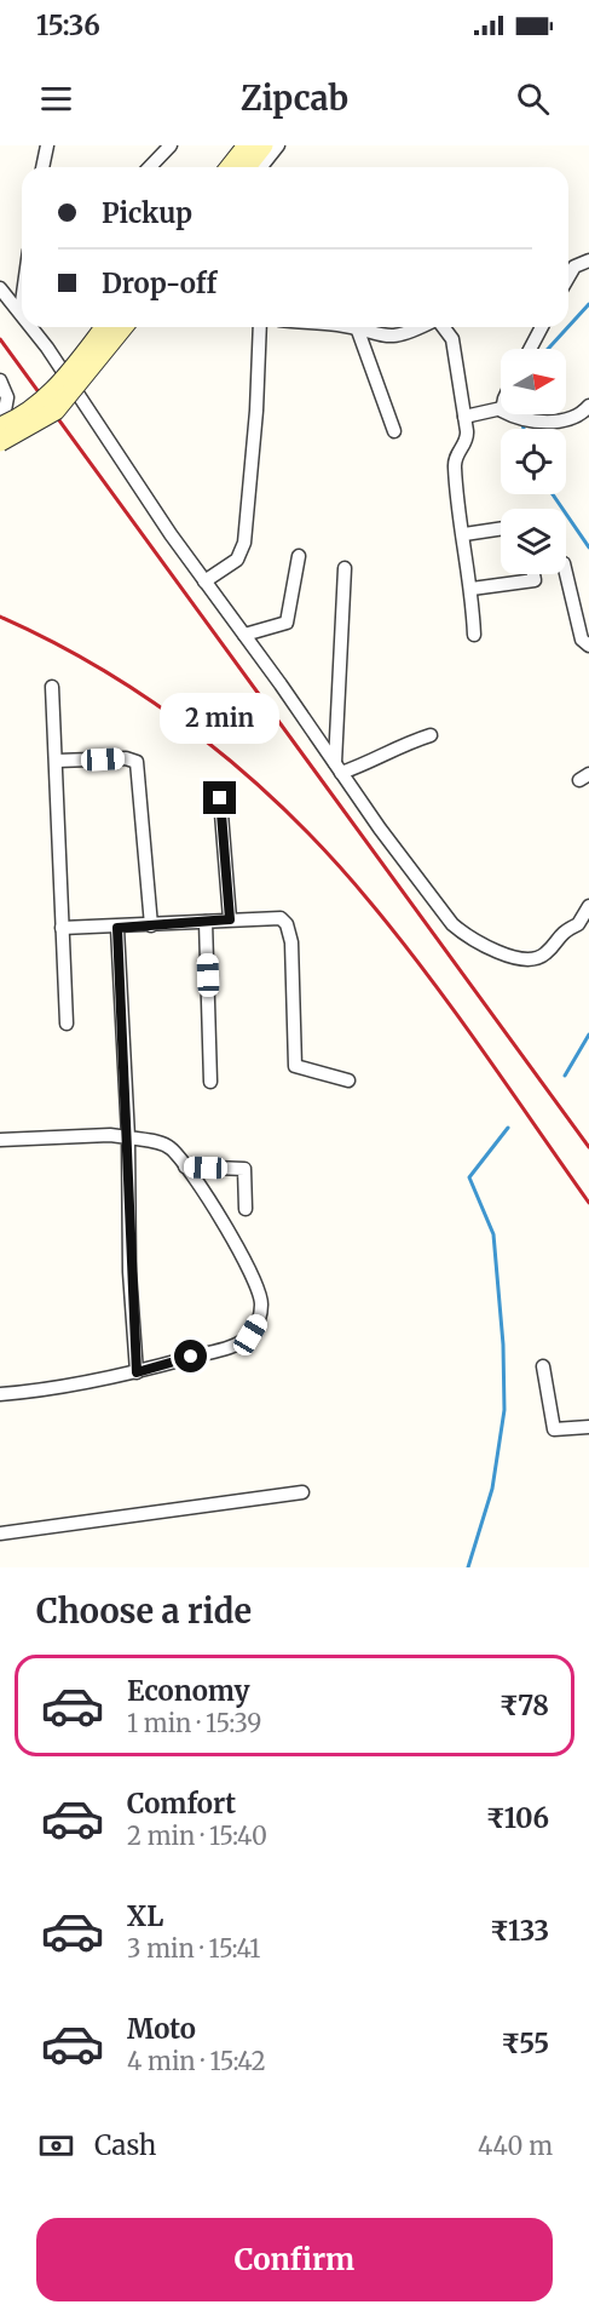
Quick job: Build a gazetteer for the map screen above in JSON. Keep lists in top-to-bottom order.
{
  "north": "right",
  "page": {
    "status": "15:36",
    "header": "Zipcab",
    "banner": ["Pickup", "Drop-off"],
    "bubble": "2 min",
    "heading": "Choose a ride",
    "list": [
      {
        "name": "Economy",
        "note": "1 min · 15:39",
        "value": "₹78"
      },
      {
        "name": "Comfort",
        "note": "2 min · 15:40",
        "value": "₹106"
      },
      {
        "name": "XL",
        "note": "3 min · 15:41",
        "value": "₹133"
      },
      {
        "name": "Moto",
        "note": "4 min · 15:42",
        "value": "₹55"
      }
    ],
    "pay": ["Cash", "440 m"],
    "buttons": "Confirm"
  }
}
